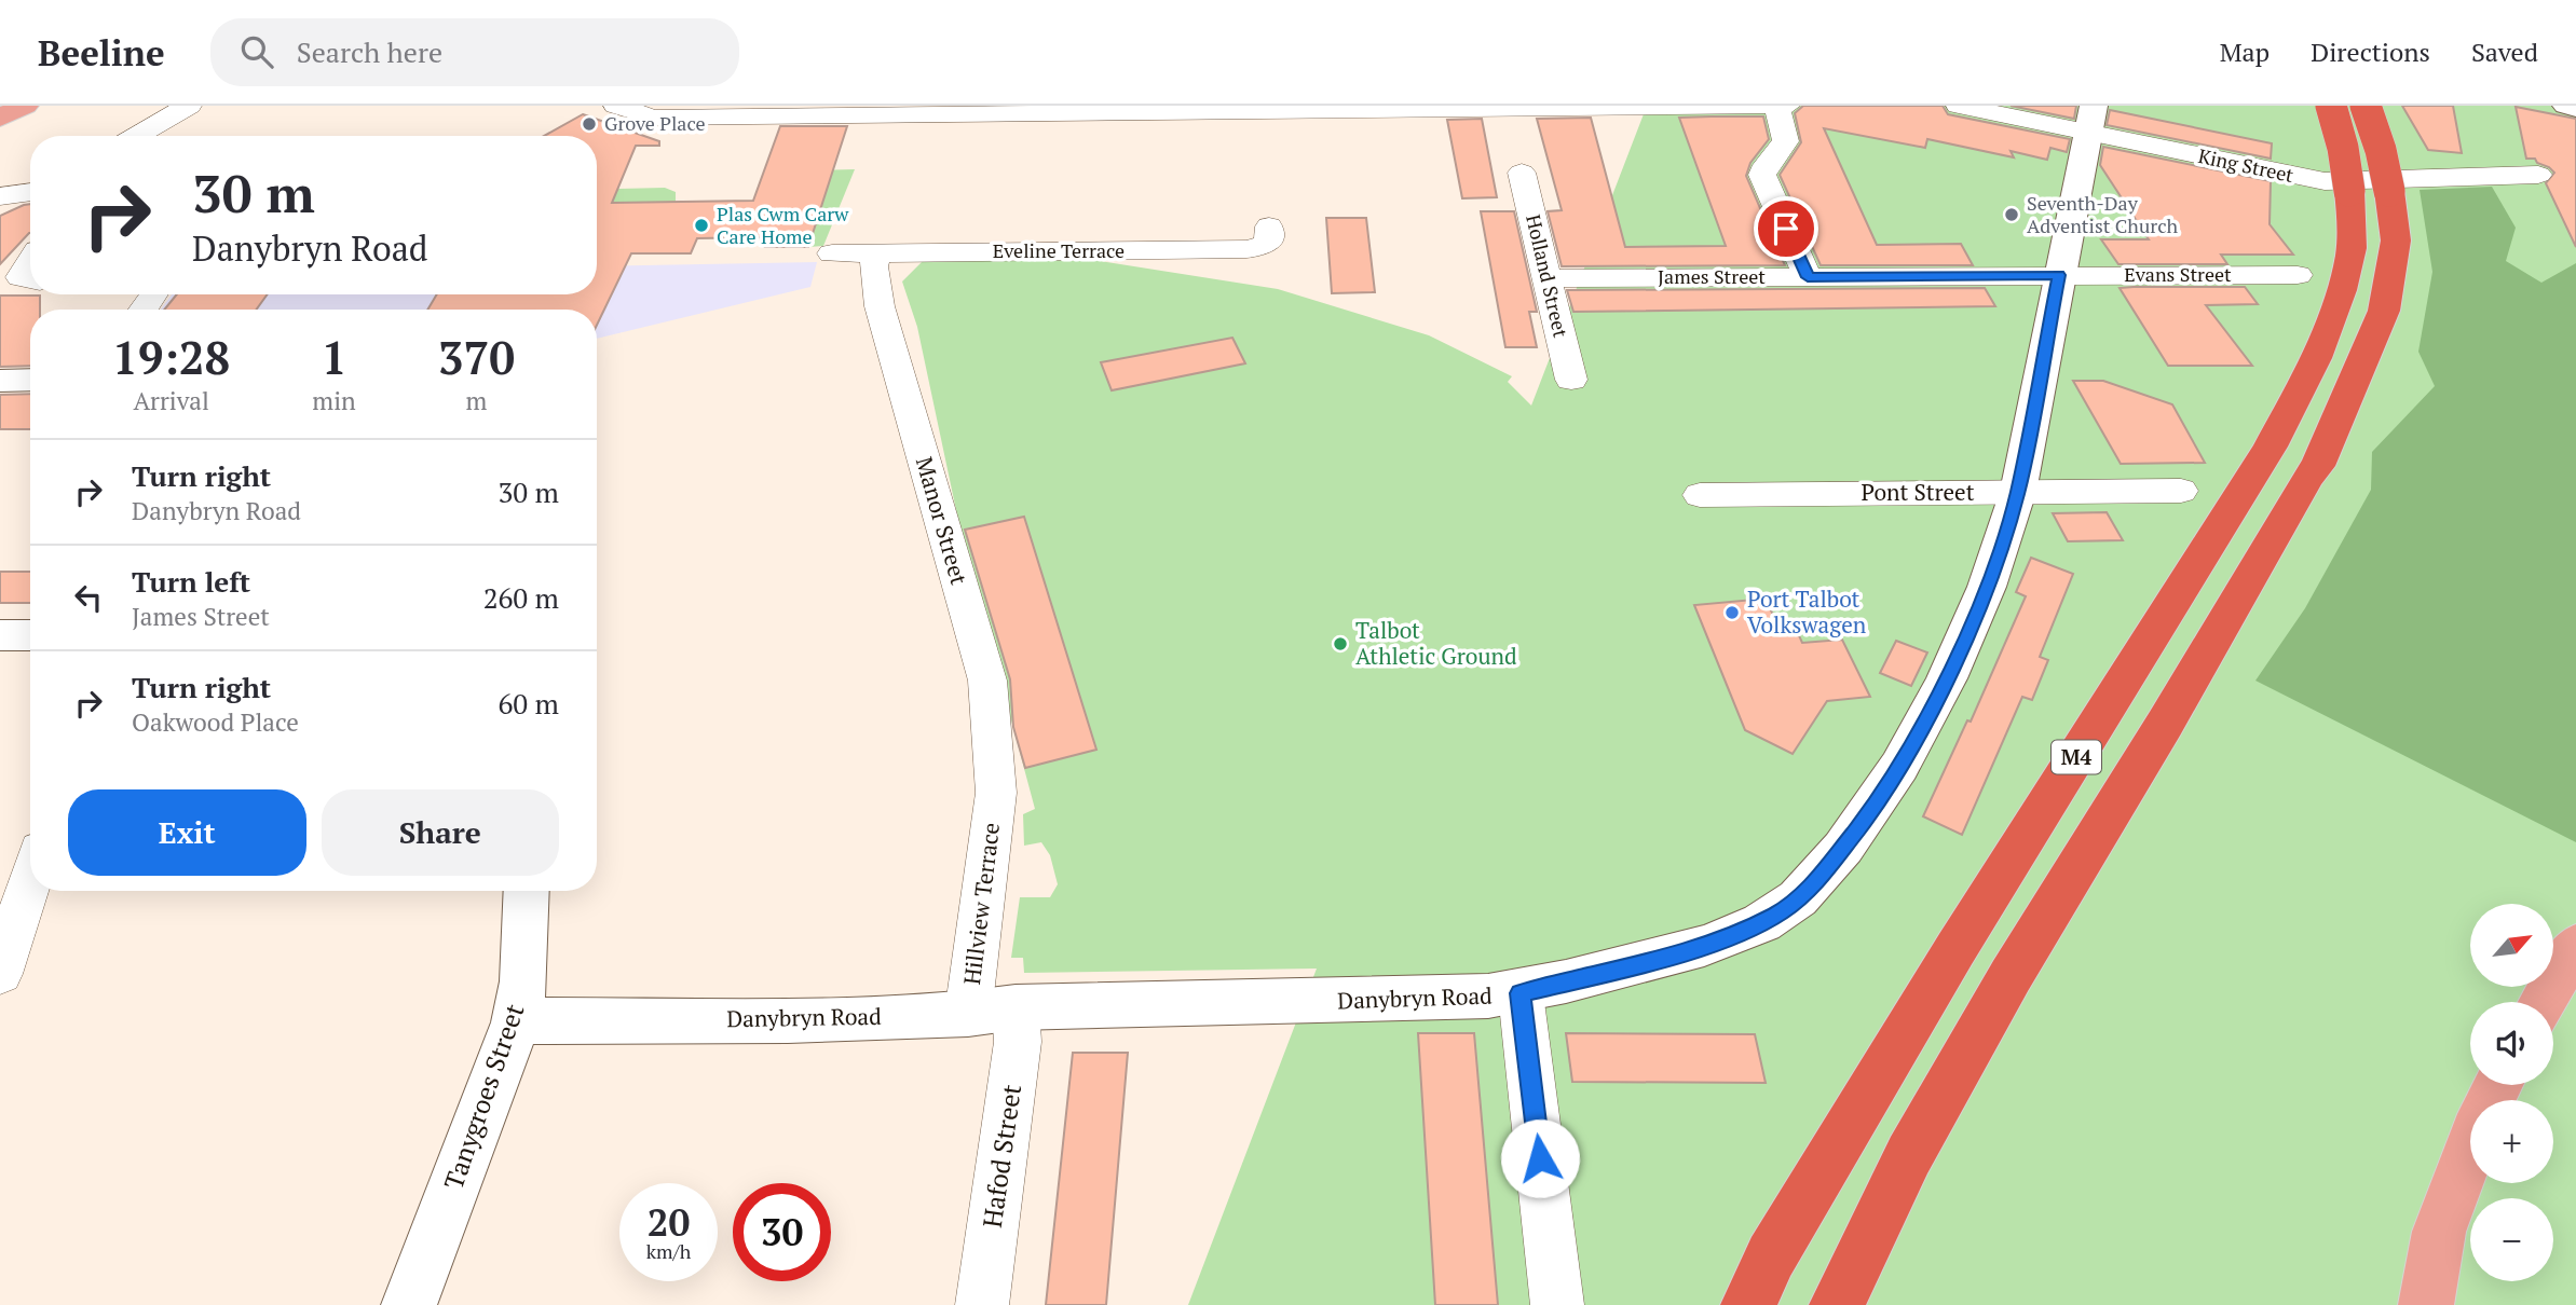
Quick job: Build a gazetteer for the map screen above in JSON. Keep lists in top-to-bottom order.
{
  "streets": {
    "highway": ["M4"],
    "street": [
      "King Street",
      "Eveline Terrace",
      "Evans Street",
      "Holland Street",
      "James Street",
      "Pont Street",
      "Manor Street",
      "Hillview Terrace",
      "Danybryn Road",
      "Tanygroes Street",
      "Hafod Street"
    ]
  },
  "crossings": [
    ["King Street", "Danybryn Road"],
    ["Eveline Terrace", "Manor Street"],
    ["Evans Street", "James Street"],
    ["Evans Street", "Danybryn Road"],
    ["Holland Street", "James Street"],
    ["James Street", "Danybryn Road"],
    ["Pont Street", "Danybryn Road"],
    ["Manor Street", "Hillview Terrace"],
    ["Hillview Terrace", "Danybryn Road"],
    ["Danybryn Road", "Tanygroes Street"],
    ["Danybryn Road", "Hafod Street"]
  ],
  "places": [
    "Grove Place",
    "Seventh-Day Adventist Church",
    "Plas Cwm Carw Care Home",
    "Port Talbot Volkswagen",
    "Talbot Athletic Ground"
  ],
  "north": "top right",
  "page": {
    "header": "Beeline",
    "search": "Search here",
    "nav": ["Map", "Directions", "Saved"],
    "turn": ["30 m", "Danybryn Road"],
    "eta": [
      "19:28",
      "Arrival",
      "1",
      "min",
      "370",
      "m"
    ],
    "list": [
      {
        "name": "Turn right",
        "note": "Danybryn Road",
        "value": "30 m"
      },
      {
        "name": "Turn left",
        "note": "James Street",
        "value": "260 m"
      },
      {
        "name": "Turn right",
        "note": "Oakwood Place",
        "value": "60 m"
      }
    ],
    "buttons": ["Exit", "Share"],
    "map_buttons": ["+", "−"],
    "speed": "20 km/h",
    "limit": "30"
  }
}
